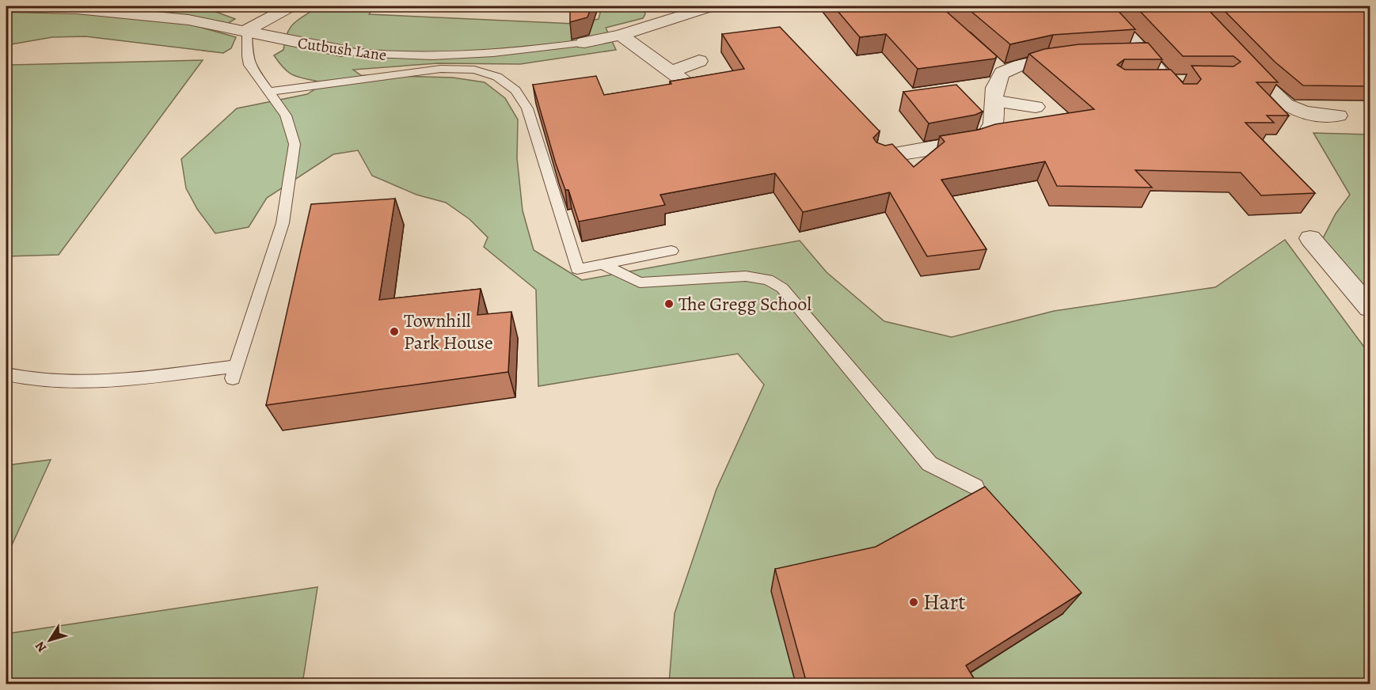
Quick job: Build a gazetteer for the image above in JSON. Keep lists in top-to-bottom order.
{
  "streets": {
    "street": ["Cutbush Lane"]
  },
  "places": ["The Gregg School", "Townhill Park House", "Hart"],
  "north": "bottom left"
}
